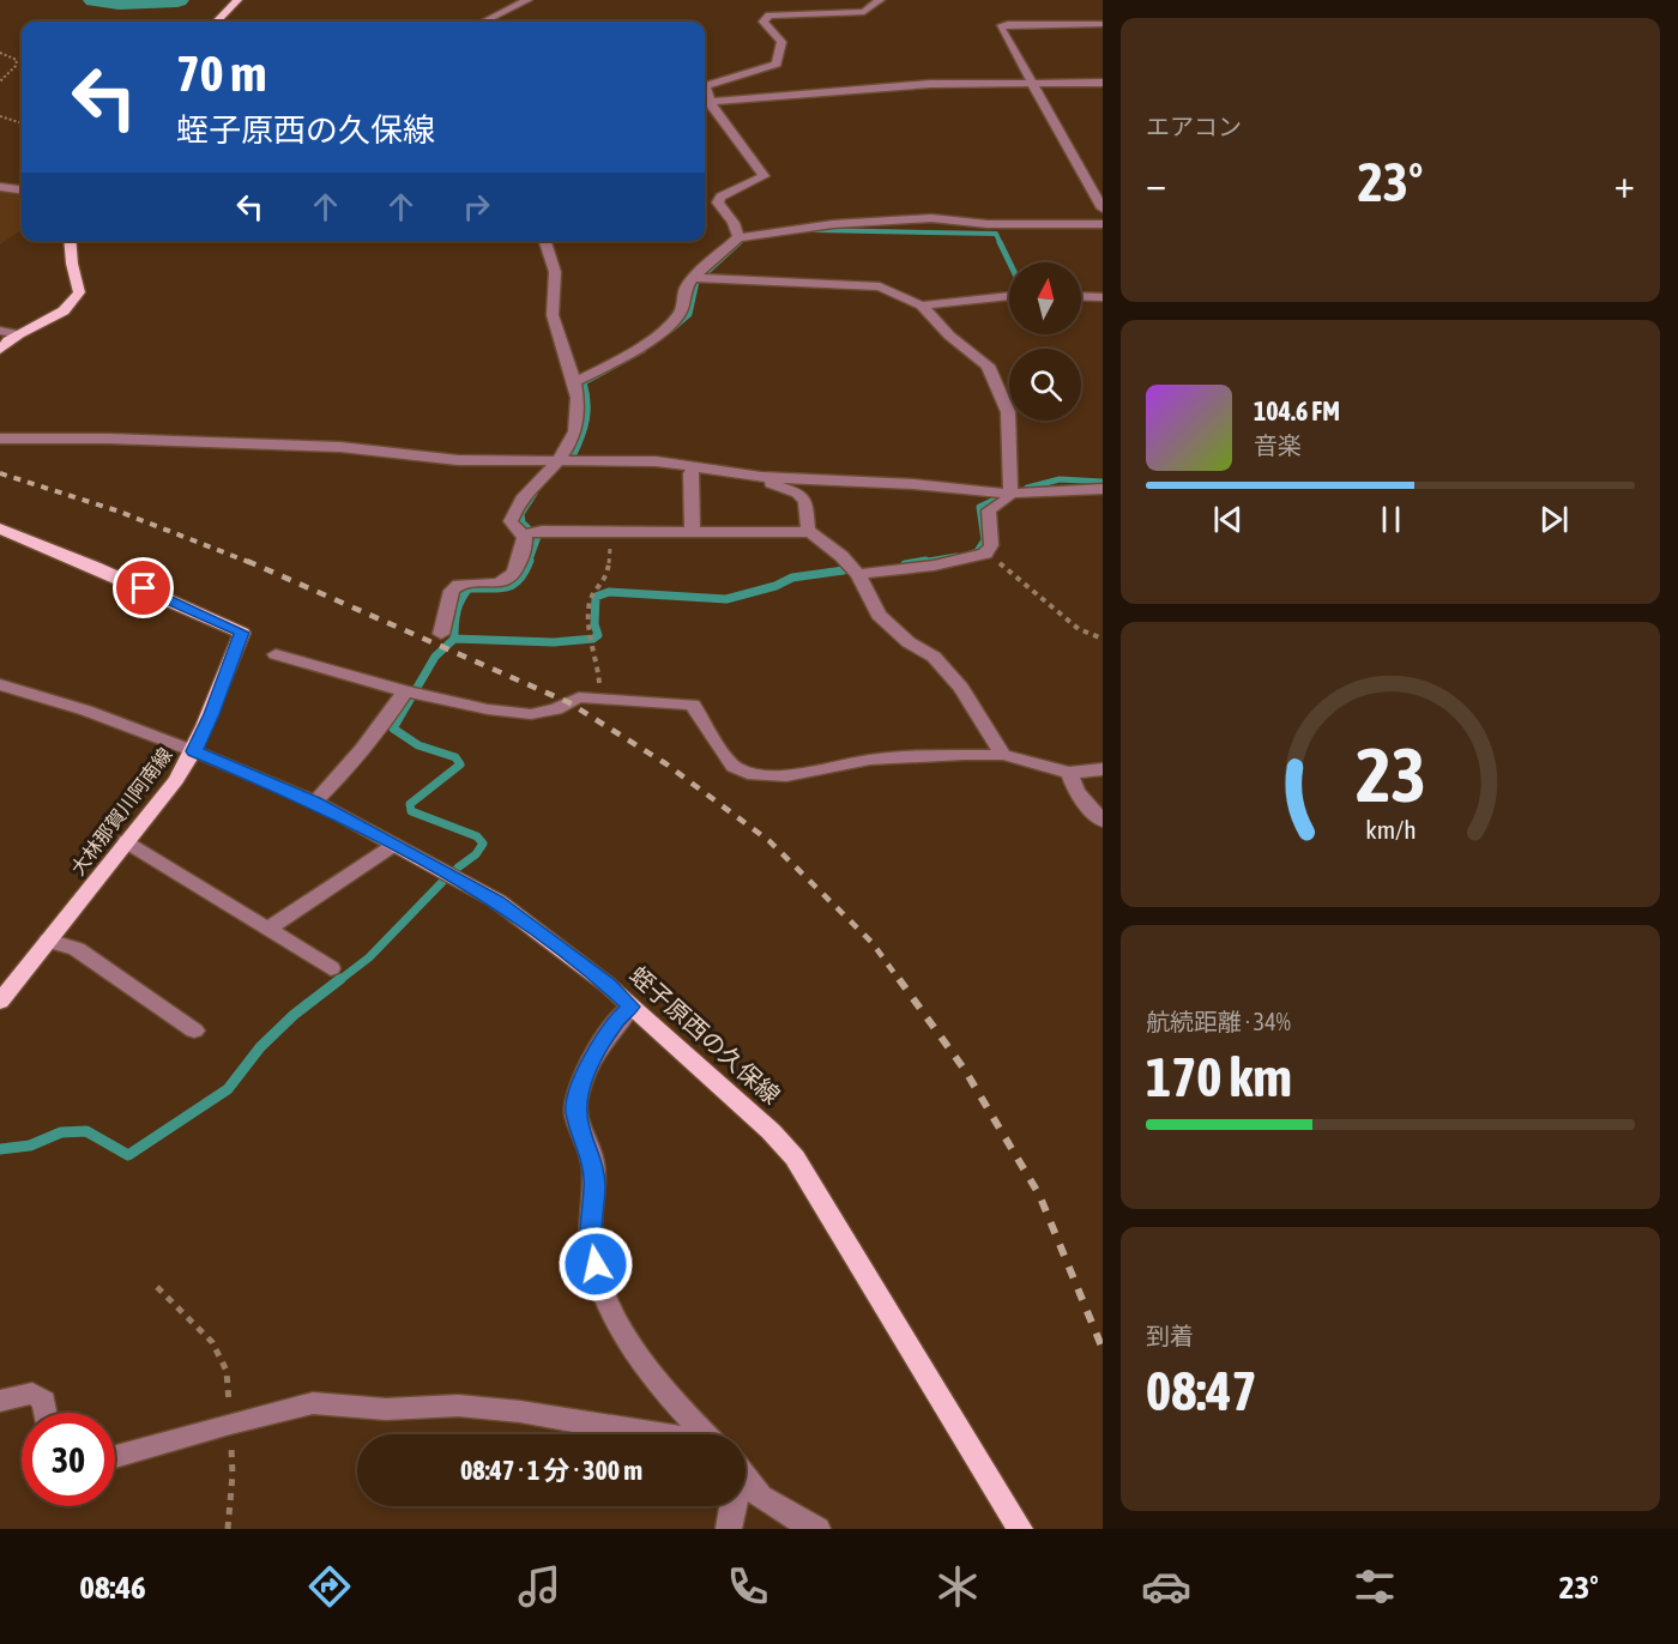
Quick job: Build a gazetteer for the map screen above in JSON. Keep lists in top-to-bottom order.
{
  "streets": {
    "main road": ["大林那賀川阿南線", "蛭子原西の久保線"]
  },
  "crossings": [
    ["大林那賀川阿南線", "蛭子原西の久保線"]
  ],
  "north": "top",
  "page": {
    "tile": [
      "エアコン",
      ["航続距離 · 34%", "170 km"],
      ["到着", "08:47"]
    ],
    "turn": ["70 m", "蛭子原西の久保線"],
    "heat": ["−", "23°", "+"],
    "song": ["104.6 FM", "音楽"],
    "limit": "30",
    "trip": "08:47 · 1 分 · 300 m",
    "tabs": ["08:46", "23°"],
    "gauge": ["23", "km/h"]
  }
}
